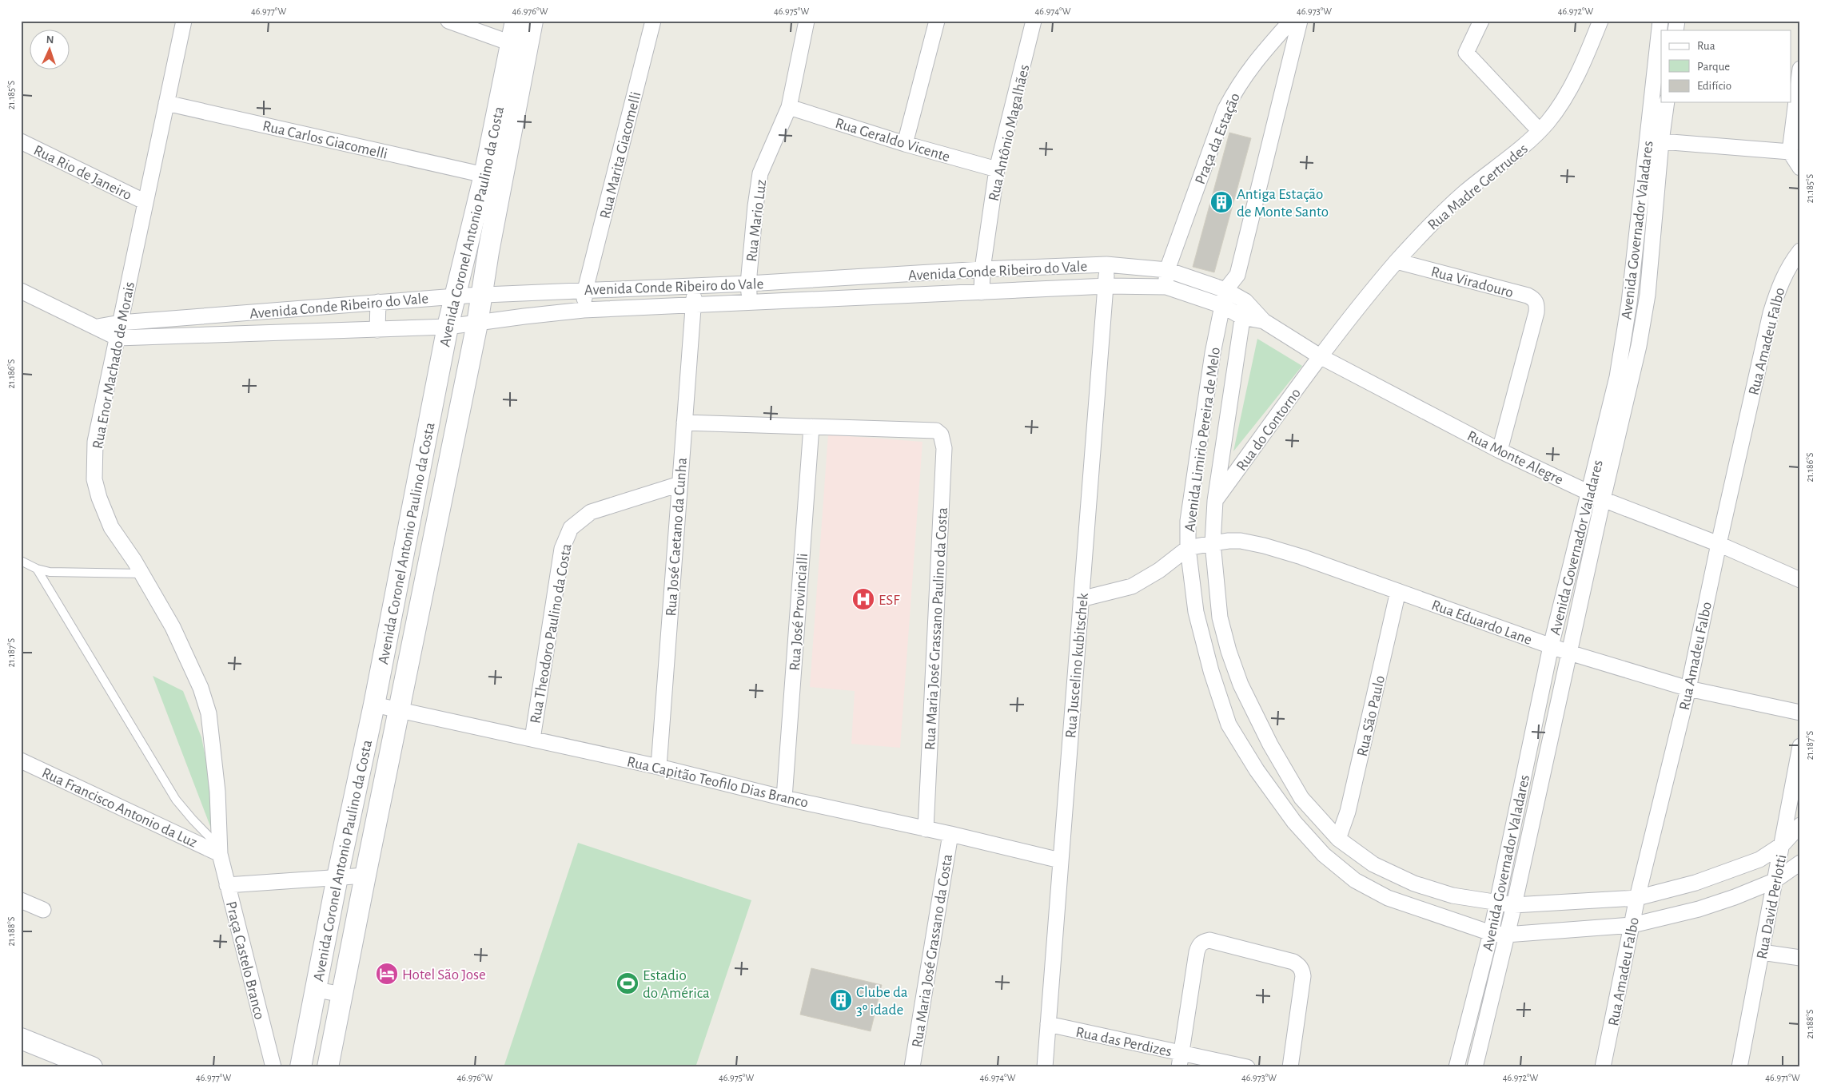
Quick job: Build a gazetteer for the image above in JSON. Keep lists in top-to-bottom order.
{
  "streets": {
    "street": [
      "Rua Antônio Magalhães",
      "Praça da Estação",
      "Rua Carlos Giacomelli",
      "Rua Geraldo Vicente",
      "Rua Marita Giacomelli",
      "Rua Rio de Janeiro",
      "Rua Madre Gertrudes",
      "Rua Mario Luz",
      "Avenida Coronel Antonio Paulino da Costa",
      "Avenida Governador Valadares",
      "Avenida Conde Ribeiro do Vale",
      "Rua Viradouro",
      "Rua Amadeu Falbo",
      "Rua Enor Machado de Morais",
      "Rua do Contorno",
      "Avenida Limirio Pereira de Melo",
      "Rua Monte Alegre",
      "Rua José Caetano da Cunha",
      "Rua José Provincialli",
      "Rua Eduardo Lane",
      "Rua Maria José Grassano Paulino da Costa",
      "Rua Theodoro Paulino da Costa",
      "Rua Juscelino kubitschek",
      "Rua São Paulo",
      "Rua Capitão Teofilo Dias Branco",
      "Rua Francisco Antonio da Luz",
      "Rua David Perlotti",
      "Rua Maria José Grassano da Costa",
      "Praça Castelo Branco",
      "Rua das Perdizes"
    ]
  },
  "crossings": [
    ["Rua Antônio Magalhães", "Rua Geraldo Vicente"],
    ["Rua Antônio Magalhães", "Avenida Conde Ribeiro do Vale"],
    ["Praça da Estação", "Avenida Conde Ribeiro do Vale"],
    ["Rua Carlos Giacomelli", "Avenida Coronel Antonio Paulino da Costa"],
    ["Rua Carlos Giacomelli", "Rua Enor Machado de Morais"],
    ["Rua Geraldo Vicente", "Rua Mario Luz"],
    ["Rua Marita Giacomelli", "Avenida Conde Ribeiro do Vale"],
    ["Rua Rio de Janeiro", "Rua Enor Machado de Morais"],
    ["Rua Madre Gertrudes", "Rua Viradouro"],
    ["Rua Madre Gertrudes", "Rua do Contorno"],
    ["Rua Madre Gertrudes", "Rua Monte Alegre"],
    ["Rua Mario Luz", "Avenida Conde Ribeiro do Vale"],
    ["Avenida Coronel Antonio Paulino da Costa", "Avenida Conde Ribeiro do Vale"],
    ["Avenida Coronel Antonio Paulino da Costa", "Rua Capitão Teofilo Dias Branco"],
    ["Avenida Governador Valadares", "Avenida Limirio Pereira de Melo"],
    ["Avenida Governador Valadares", "Rua Monte Alegre"],
    ["Avenida Governador Valadares", "Rua Eduardo Lane"],
    ["Avenida Conde Ribeiro do Vale", "Rua Enor Machado de Morais"],
    ["Avenida Conde Ribeiro do Vale", "Avenida Limirio Pereira de Melo"],
    ["Avenida Conde Ribeiro do Vale", "Rua Monte Alegre"],
    ["Avenida Conde Ribeiro do Vale", "Rua José Caetano da Cunha"],
    ["Avenida Conde Ribeiro do Vale", "Rua Juscelino kubitschek"],
    ["Rua Viradouro", "Rua Monte Alegre"],
    ["Rua Amadeu Falbo", "Avenida Limirio Pereira de Melo"],
    ["Rua Amadeu Falbo", "Rua Monte Alegre"],
    ["Rua Amadeu Falbo", "Rua Eduardo Lane"],
    ["Rua Enor Machado de Morais", "Rua Francisco Antonio da Luz"],
    ["Rua Enor Machado de Morais", "Praça Castelo Branco"],
    ["Rua do Contorno", "Avenida Limirio Pereira de Melo"],
    ["Rua do Contorno", "Rua Monte Alegre"],
    ["Avenida Limirio Pereira de Melo", "Rua Monte Alegre"],
    ["Avenida Limirio Pereira de Melo", "Rua Eduardo Lane"],
    ["Avenida Limirio Pereira de Melo", "Rua São Paulo"],
    ["Avenida Limirio Pereira de Melo", "Rua David Perlotti"],
    ["Rua José Caetano da Cunha", "Rua Theodoro Paulino da Costa"],
    ["Rua José Caetano da Cunha", "Rua Capitão Teofilo Dias Branco"],
    ["Rua José Provincialli", "Rua Maria José Grassano Paulino da Costa"],
    ["Rua José Provincialli", "Rua Capitão Teofilo Dias Branco"],
    ["Rua Eduardo Lane", "Rua São Paulo"],
    ["Rua Maria José Grassano Paulino da Costa", "Rua Capitão Teofilo Dias Branco"],
    ["Rua Theodoro Paulino da Costa", "Rua Capitão Teofilo Dias Branco"],
    ["Rua Juscelino kubitschek", "Rua Capitão Teofilo Dias Branco"],
    ["Rua Juscelino kubitschek", "Rua das Perdizes"],
    ["Rua Capitão Teofilo Dias Branco", "Rua Maria José Grassano da Costa"],
    ["Rua Francisco Antonio da Luz", "Praça Castelo Branco"]
  ],
  "places": {
    "building": ["Antiga Estação de Monte Santo", "Clube da 3º idade"],
    "hospital": ["ESF"],
    "hotel": ["Hotel São Jose"],
    "sports": ["Estadio do América"]
  },
  "legend": ["Rua", "Parque", "Edifício"],
  "north": "top",
  "coordinates": [
    "46.977°W",
    "46.976°W",
    "46.975°W",
    "46.974°W",
    "46.973°W",
    "46.972°W",
    "21.185°S",
    "21.186°S",
    "21.187°S",
    "21.188°S",
    "46.971°W"
  ]
}
